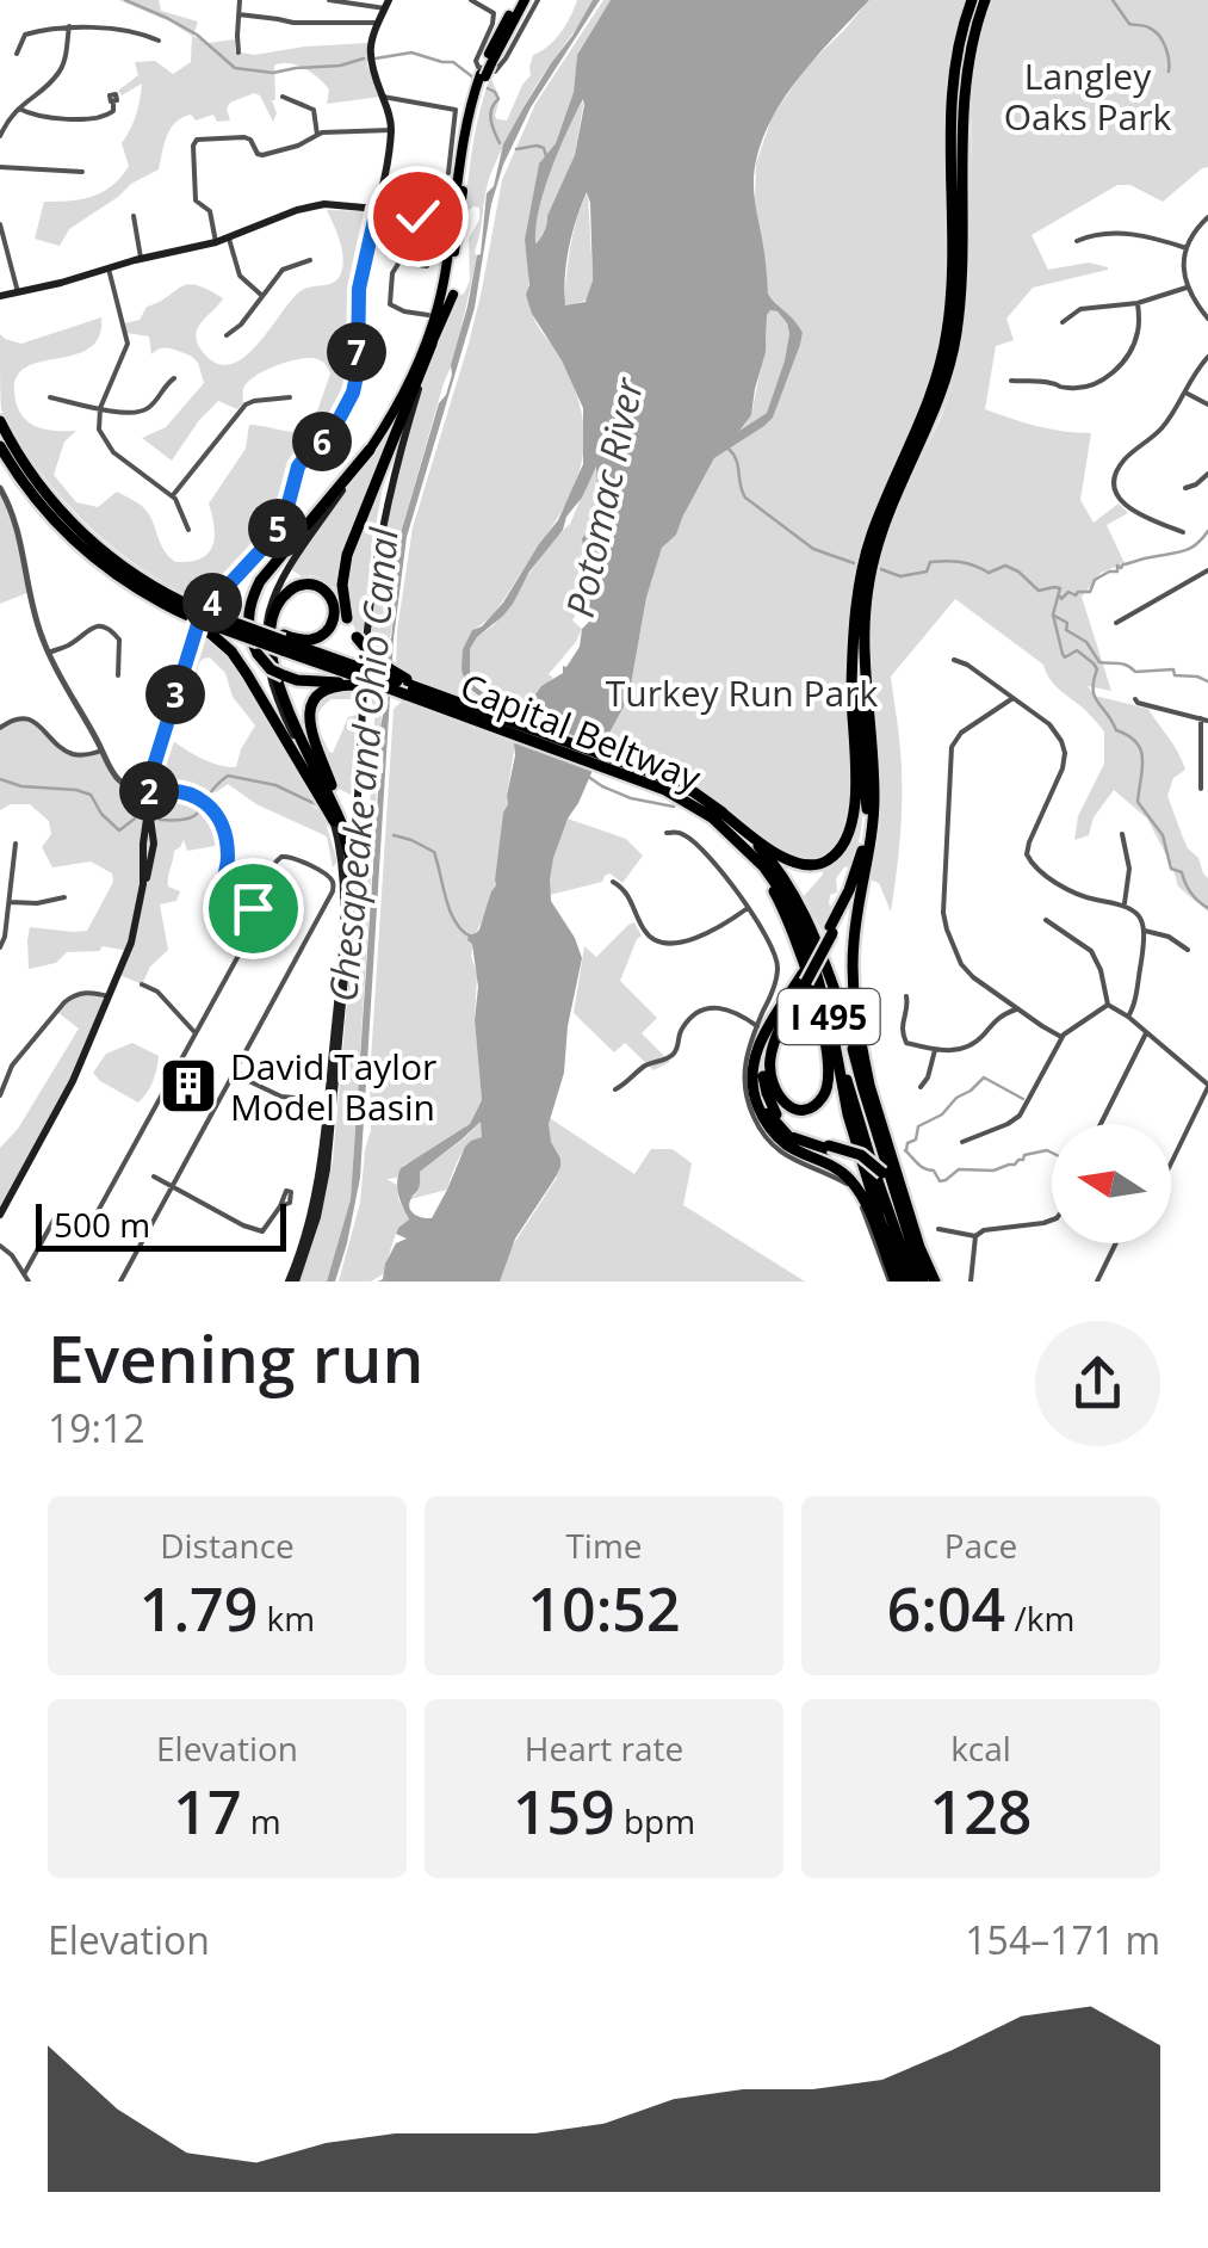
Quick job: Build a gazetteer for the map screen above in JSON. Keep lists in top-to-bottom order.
{
  "streets": {
    "highway": ["Capital Beltway", "I 495"]
  },
  "water": ["Potomac River", "Chesapeake and Ohio Canal"],
  "parks": ["Langley Oaks Park", "Turkey Run Park"],
  "places": {
    "building": ["David Taylor Model Basin"]
  },
  "scale_bar": "500 m",
  "north": "left",
  "page": {
    "pins": [
      "7",
      "6",
      "5",
      "4",
      "3",
      "2"
    ],
    "scale": "500 m",
    "heading": ["Evening run", "19:12"],
    "stats": [
      ["Distance", "1.79 km"],
      ["Time", "10:52"],
      ["Pace", "6:04 /km"],
      ["Elevation", "17 m"],
      ["Heart rate", "159 bpm"],
      ["kcal", "128"]
    ],
    "chart": ["Elevation", "154–171 m"]
  }
}
